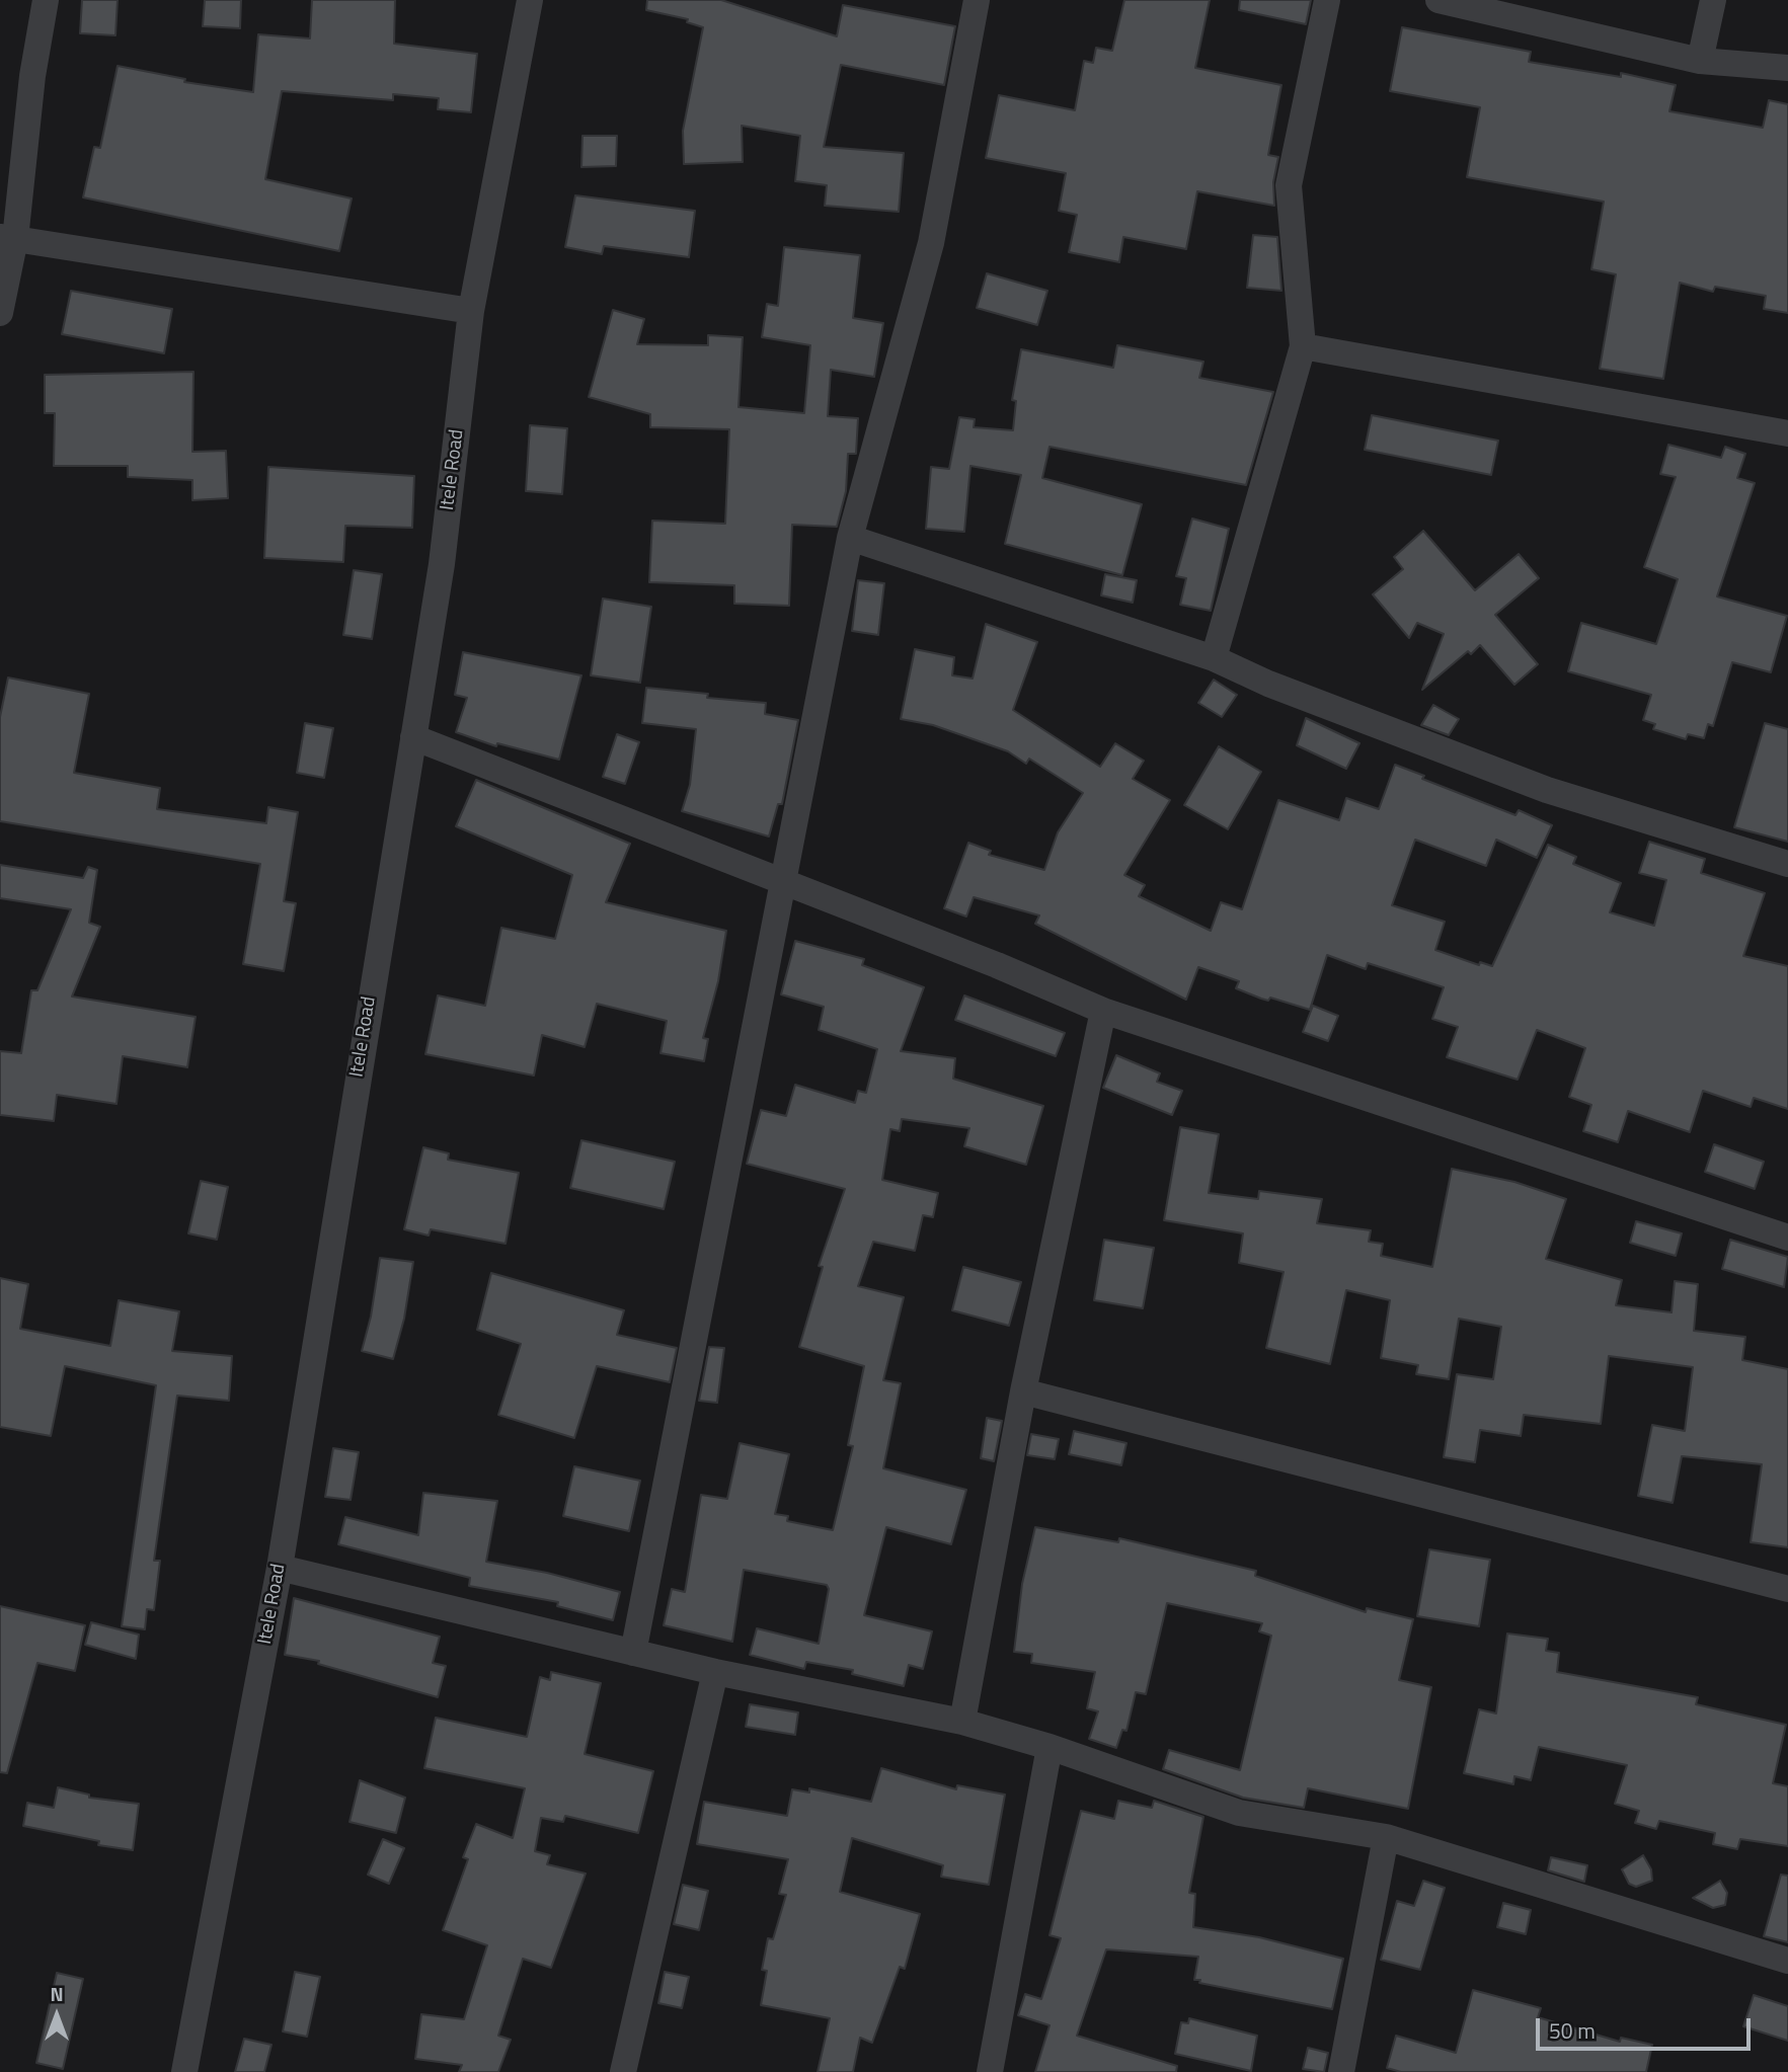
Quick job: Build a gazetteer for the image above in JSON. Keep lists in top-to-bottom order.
{
  "streets": {
    "street": ["Itele Road"]
  },
  "scale_bar": "50 m",
  "north": "top"
}
